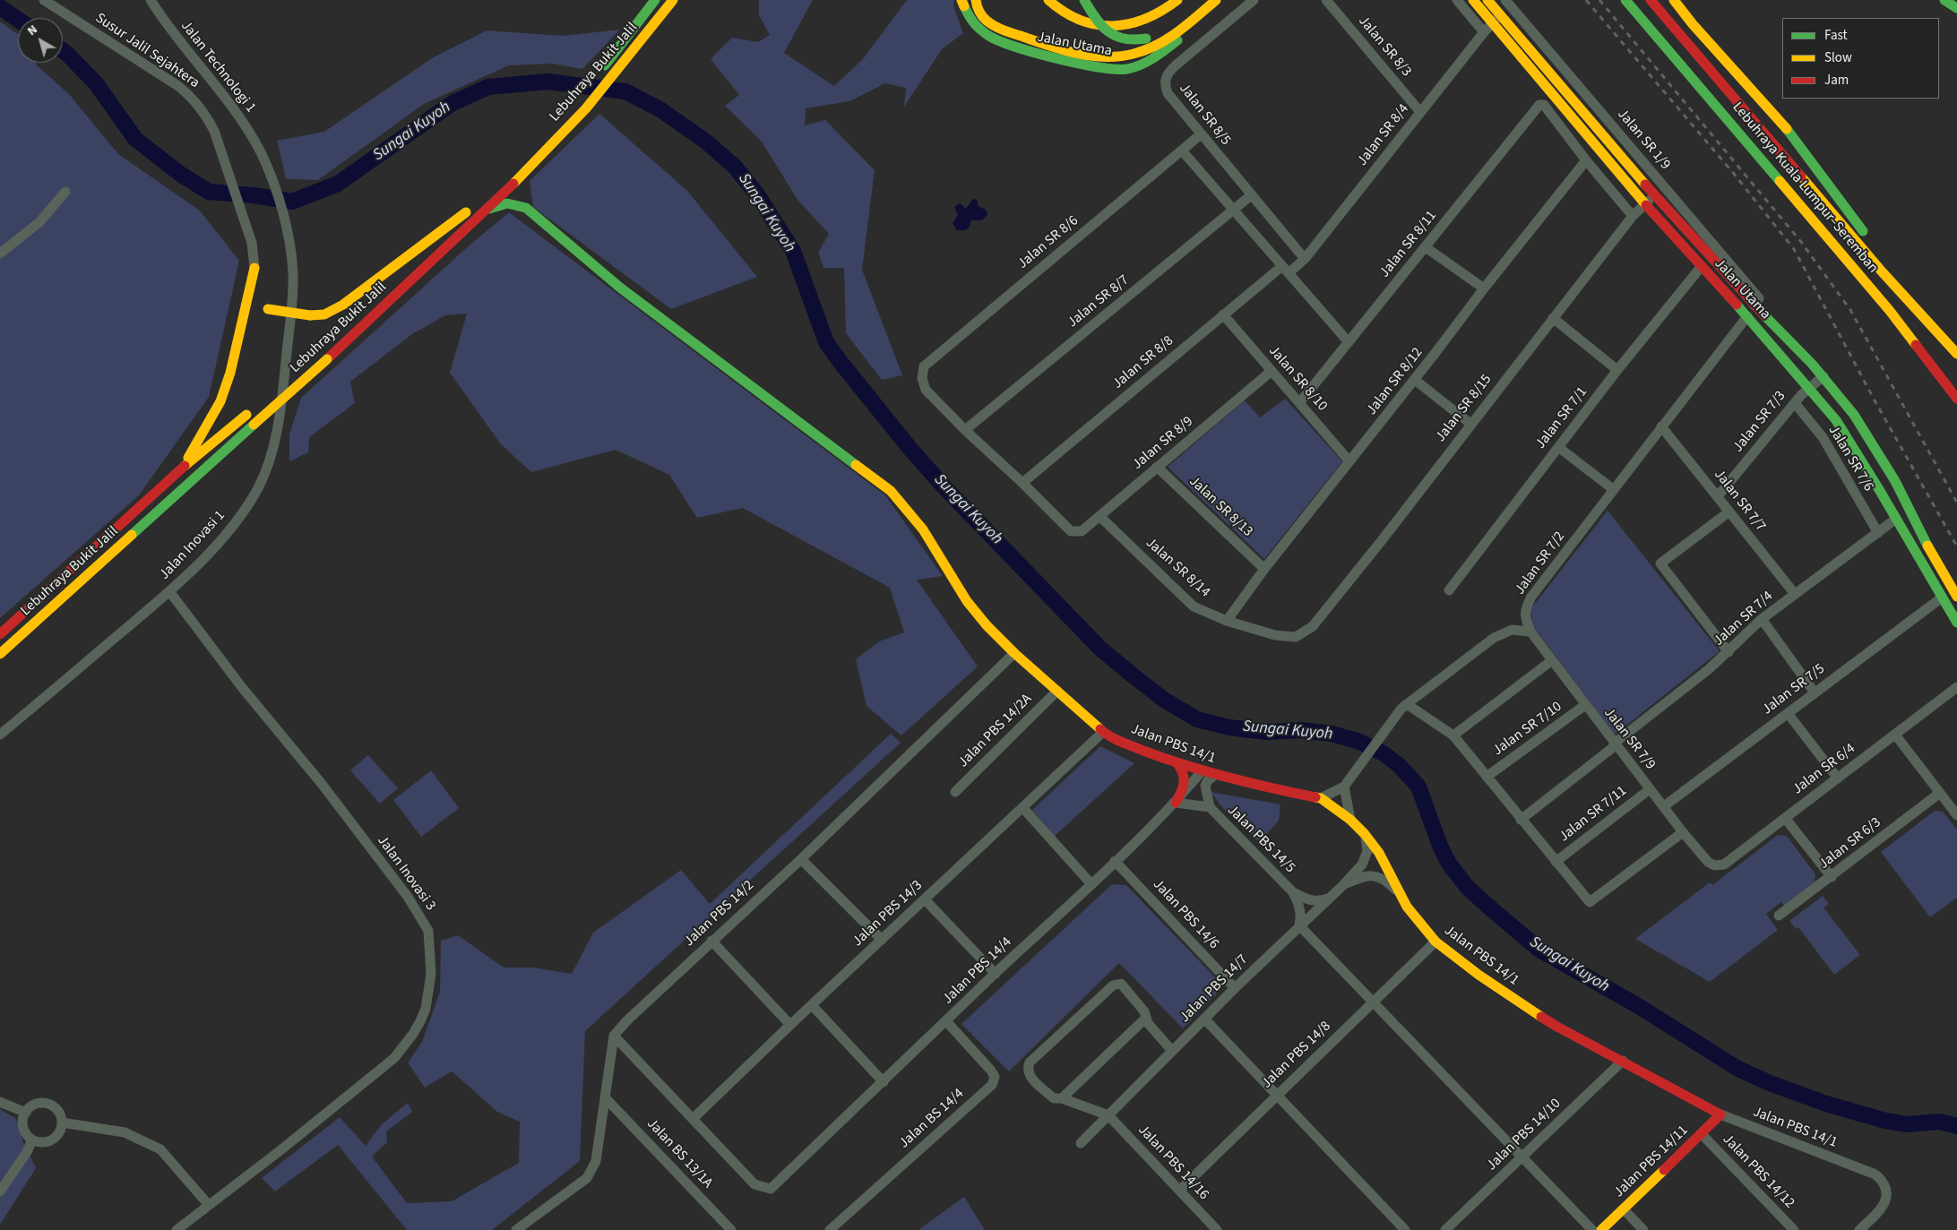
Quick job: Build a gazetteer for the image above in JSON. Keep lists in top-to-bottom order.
{
  "streets": {
    "main road": [
      "Jalan Utama",
      "Lebuhraya Bukit Jalil",
      "Lebuhraya Kuala Lumpur–Seremban",
      "Jalan PBS 14/1",
      "Jalan PBS 14/11"
    ],
    "street": [
      "Jalan SR 8/3",
      "Susur Jalil Sejahtera",
      "Jalan Technologi 1",
      "Jalan SR 8/5",
      "Jalan SR 8/4",
      "Jalan SR 1/9",
      "Jalan SR 8/6",
      "Jalan SR 8/11",
      "Jalan SR 8/7",
      "Jalan SR 8/8",
      "Jalan SR 8/10",
      "Jalan SR 8/12",
      "Jalan SR 8/15",
      "Jalan SR 7/1",
      "Jalan SR 7/3",
      "Jalan SR 8/9",
      "Jalan SR 7/6",
      "Jalan SR 7/7",
      "Jalan SR 8/13",
      "Jalan Inovasi 1",
      "Jalan SR 7/2",
      "Jalan SR 8/14",
      "Jalan SR 7/4",
      "Jalan SR 7/5",
      "Jalan SR 7/10",
      "Jalan PBS 14/2A",
      "Jalan SR 7/9",
      "Jalan SR 6/4",
      "Jalan SR 7/11",
      "Jalan PBS 14/5",
      "Jalan SR 6/3",
      "Jalan Inovasi 3",
      "Jalan PBS 14/2",
      "Jalan PBS 14/3",
      "Jalan PBS 14/6",
      "Jalan PBS 14/4",
      "Jalan PBS 14/7",
      "Jalan PBS 14/8",
      "Jalan BS 14/4",
      "Jalan PBS 14/10",
      "Jalan BS 13/1A",
      "Jalan PBS 14/16",
      "Jalan PBS 14/12"
    ]
  },
  "crossings": [
    ["Jalan Utama", "Jalan SR 8/4"],
    ["Jalan Utama", "Jalan SR 1/9"],
    ["Jalan Utama", "Jalan SR 8/15"],
    ["Jalan Utama", "Jalan SR 7/1"],
    ["Jalan Utama", "Jalan SR 7/3"],
    ["Jalan Utama", "Jalan SR 7/2"],
    ["Jalan Utama", "Jalan SR 7/4"],
    ["Jalan Utama", "Jalan SR 7/5"],
    ["Jalan SR 8/3", "Jalan SR 8/4"],
    ["Susur Jalil Sejahtera", "Lebuhraya Bukit Jalil"],
    ["Jalan Technologi 1", "Jalan Inovasi 1"],
    ["Jalan SR 8/5", "Jalan SR 8/4"],
    ["Jalan SR 8/5", "Jalan SR 8/6"],
    ["Jalan SR 8/5", "Jalan SR 8/7"],
    ["Jalan SR 8/4", "Jalan SR 8/8"],
    ["Jalan SR 8/6", "Jalan SR 8/7"],
    ["Jalan SR 8/11", "Jalan SR 8/10"],
    ["Jalan SR 8/11", "Jalan SR 8/12"],
    ["Jalan SR 8/8", "Jalan SR 8/10"],
    ["Jalan SR 8/8", "Jalan SR 8/9"],
    ["Jalan SR 8/10", "Jalan SR 8/12"],
    ["Jalan SR 8/10", "Jalan SR 8/9"],
    ["Jalan SR 8/12", "Jalan SR 8/13"],
    ["Jalan SR 8/12", "Jalan SR 8/14"],
    ["Jalan SR 8/15", "Jalan SR 8/14"],
    ["Jalan SR 7/3", "Jalan SR 7/6"],
    ["Jalan SR 7/3", "Jalan SR 7/7"],
    ["Jalan SR 8/9", "Jalan SR 8/13"],
    ["Jalan SR 8/9", "Jalan SR 8/14"],
    ["Jalan SR 7/6", "Jalan SR 7/4"],
    ["Jalan SR 7/7", "Jalan SR 7/2"],
    ["Jalan SR 7/7", "Jalan SR 7/4"],
    ["Jalan Inovasi 1", "Jalan Inovasi 3"],
    ["Jalan SR 7/2", "Jalan SR 7/9"],
    ["Jalan SR 7/4", "Jalan SR 7/9"],
    ["Jalan SR 7/5", "Jalan SR 7/9"],
    ["Jalan SR 7/10", "Jalan SR 7/9"],
    ["Jalan PBS 14/2A", "Jalan PBS 14/1"],
    ["Jalan SR 7/9", "Jalan SR 6/4"],
    ["Jalan SR 7/9", "Jalan SR 7/11"],
    ["Jalan PBS 14/1", "Jalan PBS 14/5"],
    ["Jalan PBS 14/1", "Jalan PBS 14/2"],
    ["Jalan PBS 14/1", "Jalan PBS 14/3"],
    ["Jalan PBS 14/1", "Jalan PBS 14/4"],
    ["Jalan PBS 14/1", "Jalan PBS 14/7"],
    ["Jalan PBS 14/1", "Jalan PBS 14/8"],
    ["Jalan PBS 14/1", "Jalan PBS 14/10"],
    ["Jalan PBS 14/1", "Jalan PBS 14/11"],
    ["Jalan PBS 14/5", "Jalan PBS 14/4"],
    ["Jalan PBS 14/3", "Jalan PBS 14/4"],
    ["Jalan PBS 14/6", "Jalan PBS 14/4"],
    ["Jalan PBS 14/6", "Jalan PBS 14/7"],
    ["Jalan PBS 14/4", "Jalan BS 14/4"],
    ["Jalan PBS 14/7", "Jalan PBS 14/16"],
    ["Jalan PBS 14/8", "Jalan PBS 14/16"],
    ["Jalan PBS 14/11", "Jalan PBS 14/12"]
  ],
  "water": ["Sungai Kuyoh"],
  "legend": ["Fast", "Slow", "Jam"],
  "north": "top left"
}
